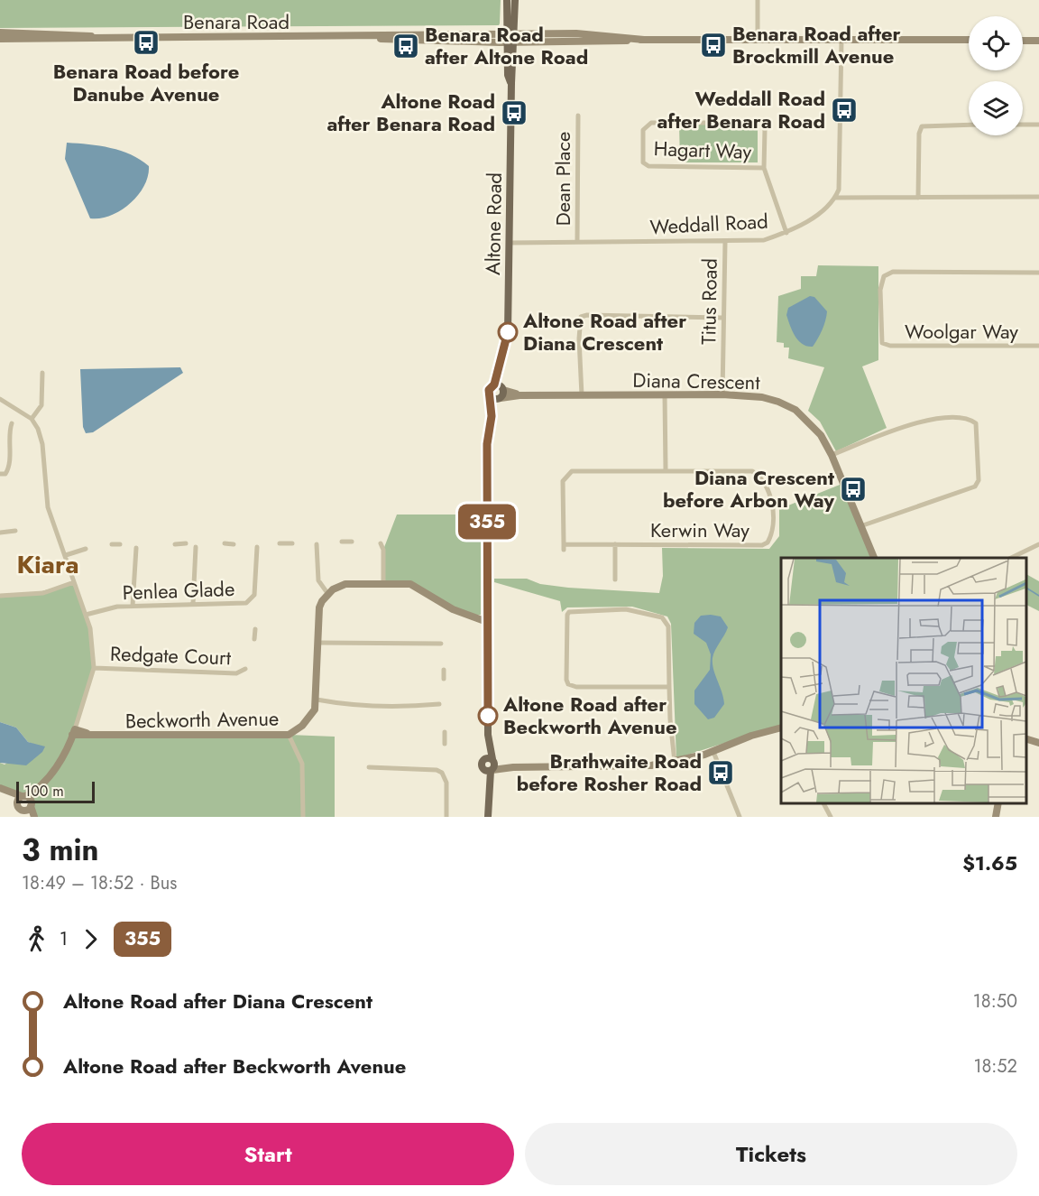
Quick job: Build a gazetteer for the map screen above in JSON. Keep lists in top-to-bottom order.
{
  "streets": {
    "main road": ["Altone Road"],
    "street": [
      "Benara Road",
      "Hagart Way",
      "Dean Place",
      "Weddall Road",
      "Titus Road",
      "Woolgar Way",
      "Diana Crescent",
      "Kerwin Way",
      "Penlea Glade",
      "Redgate Court",
      "Beckworth Avenue"
    ]
  },
  "crossings": [
    ["Benara Road", "Altone Road"],
    ["Hagart Way", "Weddall Road"],
    ["Dean Place", "Weddall Road"],
    ["Altone Road", "Weddall Road"],
    ["Altone Road", "Diana Crescent"],
    ["Weddall Road", "Titus Road"],
    ["Titus Road", "Diana Crescent"]
  ],
  "districts": ["Kiara"],
  "places": {
    "bus stop": [
      "Benara Road before Danube Avenue",
      "Benara Road after Brockmill Avenue",
      "Benara Road after Altone Road",
      "Weddall Road after Benara Road",
      "Altone Road after Benara Road",
      "Diana Crescent before Arbon Way",
      "Brathwaite Road before Rosher Road"
    ],
    "other": ["Altone Road after Diana Crescent", "Altone Road after Beckworth Avenue"]
  },
  "lines": ["bus line 355"],
  "scale_bar": "100 m",
  "page": {
    "on_map": "355",
    "scale": "100 m",
    "heading": ["3 min", "18:49 – 18:52 · Bus", "$1.65"],
    "legs": ["1", "355"],
    "list": [
      {
        "name": "Altone Road after Diana Crescent",
        "value": "18:50"
      },
      {
        "name": "Altone Road after Beckworth Avenue",
        "value": "18:52"
      }
    ],
    "buttons": ["Start", "Tickets"]
  }
}
